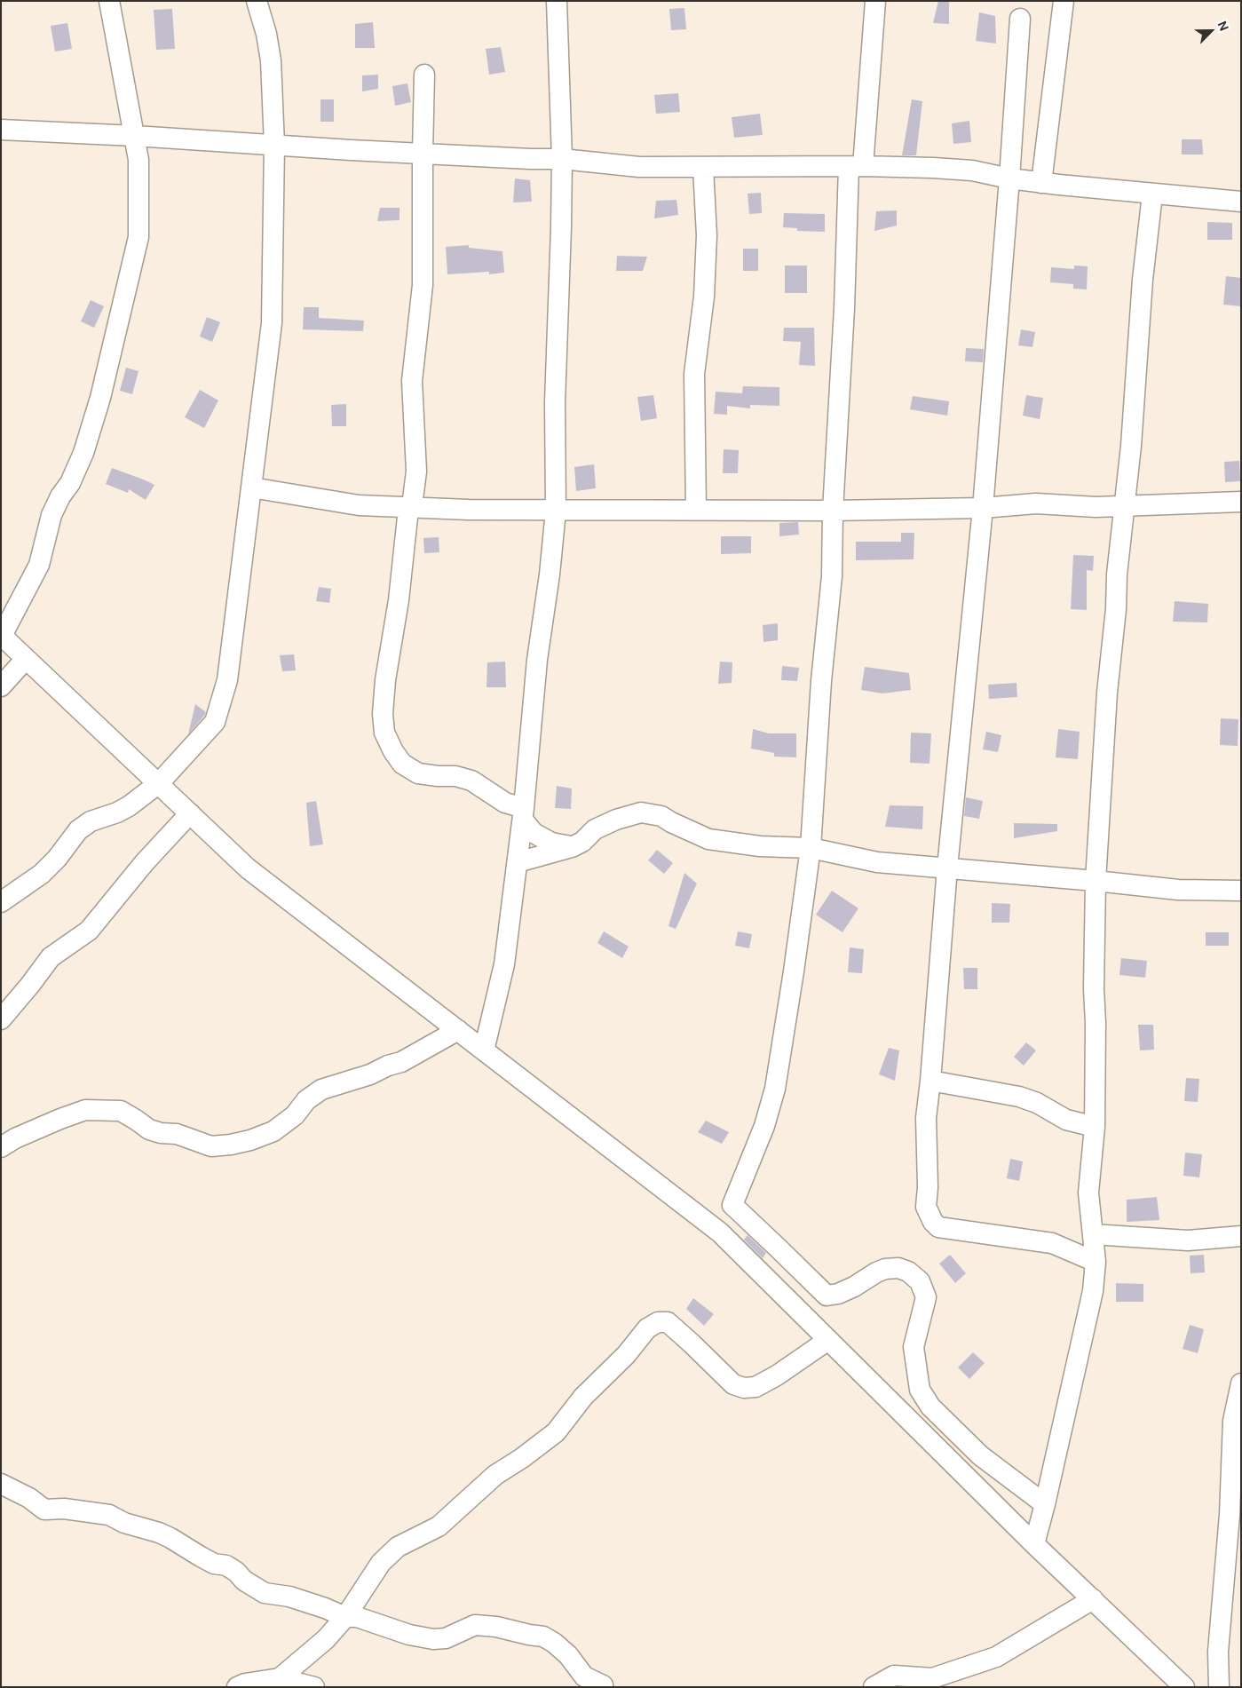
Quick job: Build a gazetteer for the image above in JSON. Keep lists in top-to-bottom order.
{
  "north": "top right"
}
